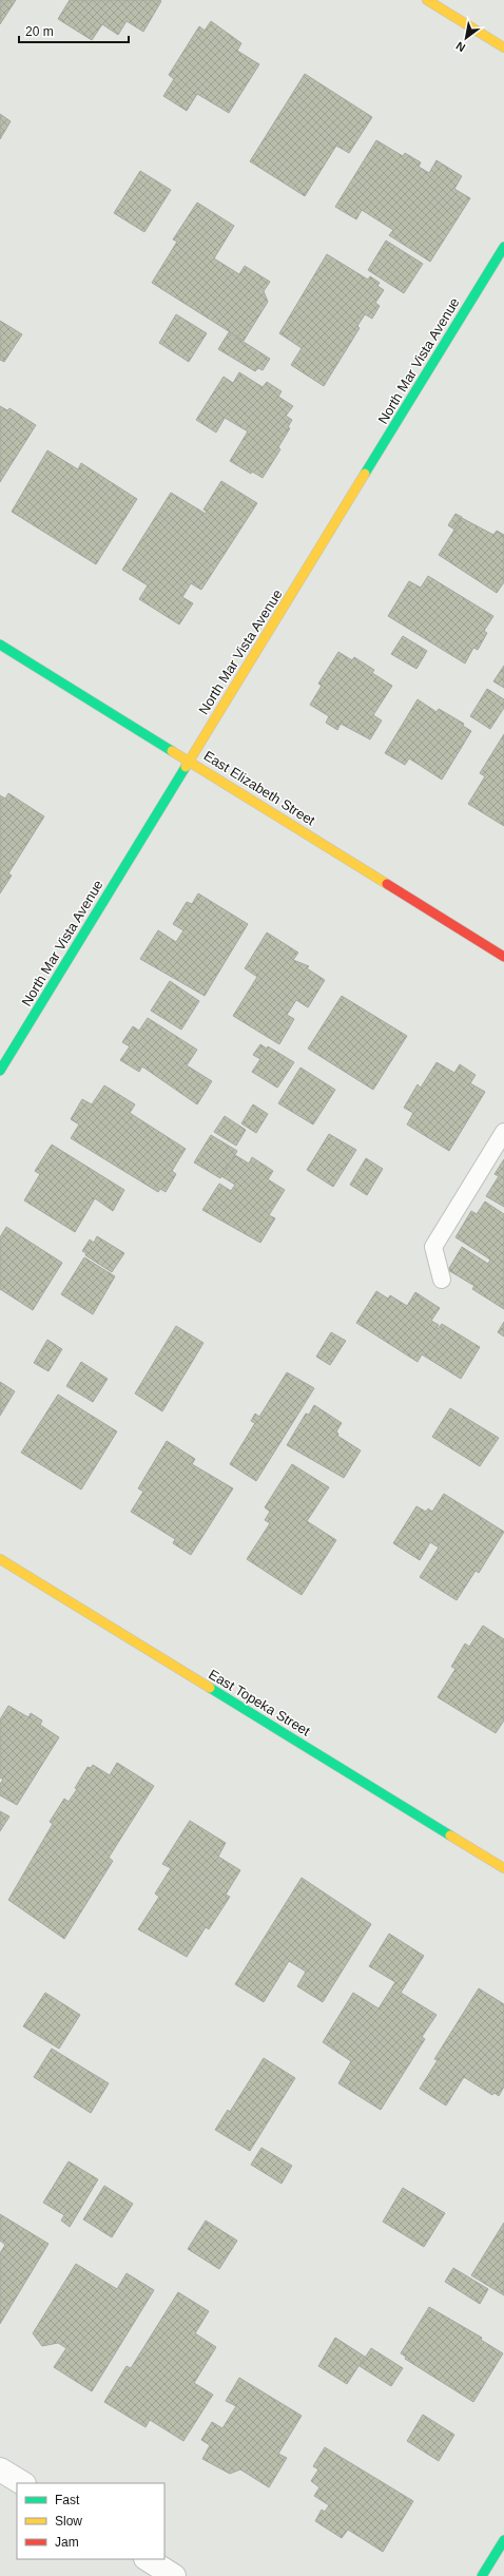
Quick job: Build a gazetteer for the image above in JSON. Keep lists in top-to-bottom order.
{
  "streets": {
    "street": ["North Mar Vista Avenue", "East Elizabeth Street", "East Topeka Street"]
  },
  "crossings": [
    ["North Mar Vista Avenue", "East Elizabeth Street"]
  ],
  "legend": ["Fast", "Slow", "Jam"],
  "scale_bar": "20 m",
  "north": "bottom left"
}
